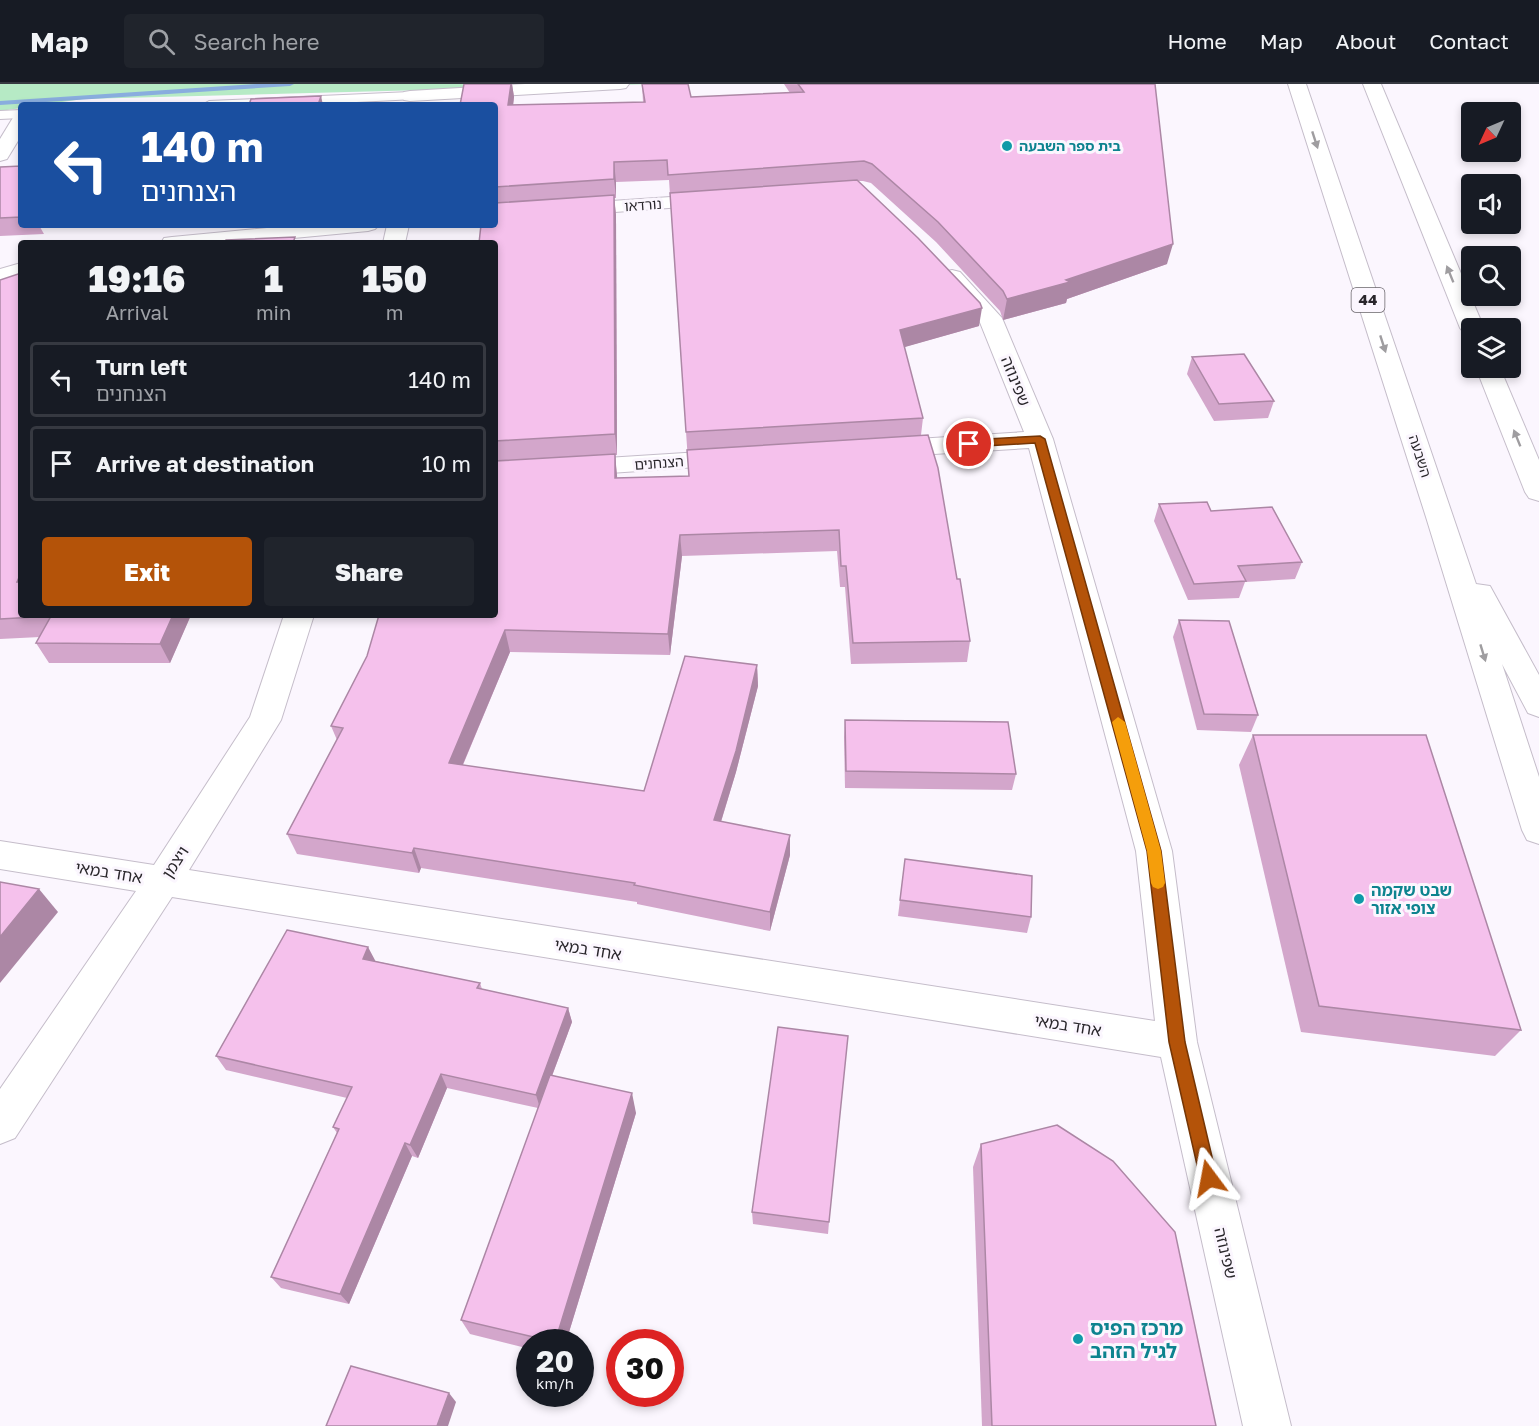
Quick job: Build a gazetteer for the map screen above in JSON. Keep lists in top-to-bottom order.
{
  "streets": {
    "main road": [
      "נורדאו",
      "44",
      "שפינוזה",
      "השבעה",
      "הצנחנים",
      "ויצמן",
      "אחד במאי"
    ]
  },
  "crossings": [
    ["שפינוזה", "אחד במאי"],
    ["ויצמן", "אחד במאי"]
  ],
  "places": ["בית ספר השבעה", "שבט שקמה צופי אזור", "מרכז הפיס לגיל הזהב"],
  "north": "bottom left",
  "page": {
    "header": "Map",
    "search": "Search here",
    "nav": [
      "Home",
      "Map",
      "About",
      "Contact"
    ],
    "turn": ["140 m", "הצנחנים"],
    "eta": [
      "19:16",
      "Arrival",
      "1",
      "min",
      "150",
      "m"
    ],
    "list": [
      {
        "name": "Turn left",
        "note": "הצנחנים",
        "value": "140 m"
      },
      {
        "name": "Arrive at destination",
        "value": "10 m"
      }
    ],
    "buttons": ["Exit", "Share"],
    "speed": "20 km/h",
    "limit": "30"
  }
}
